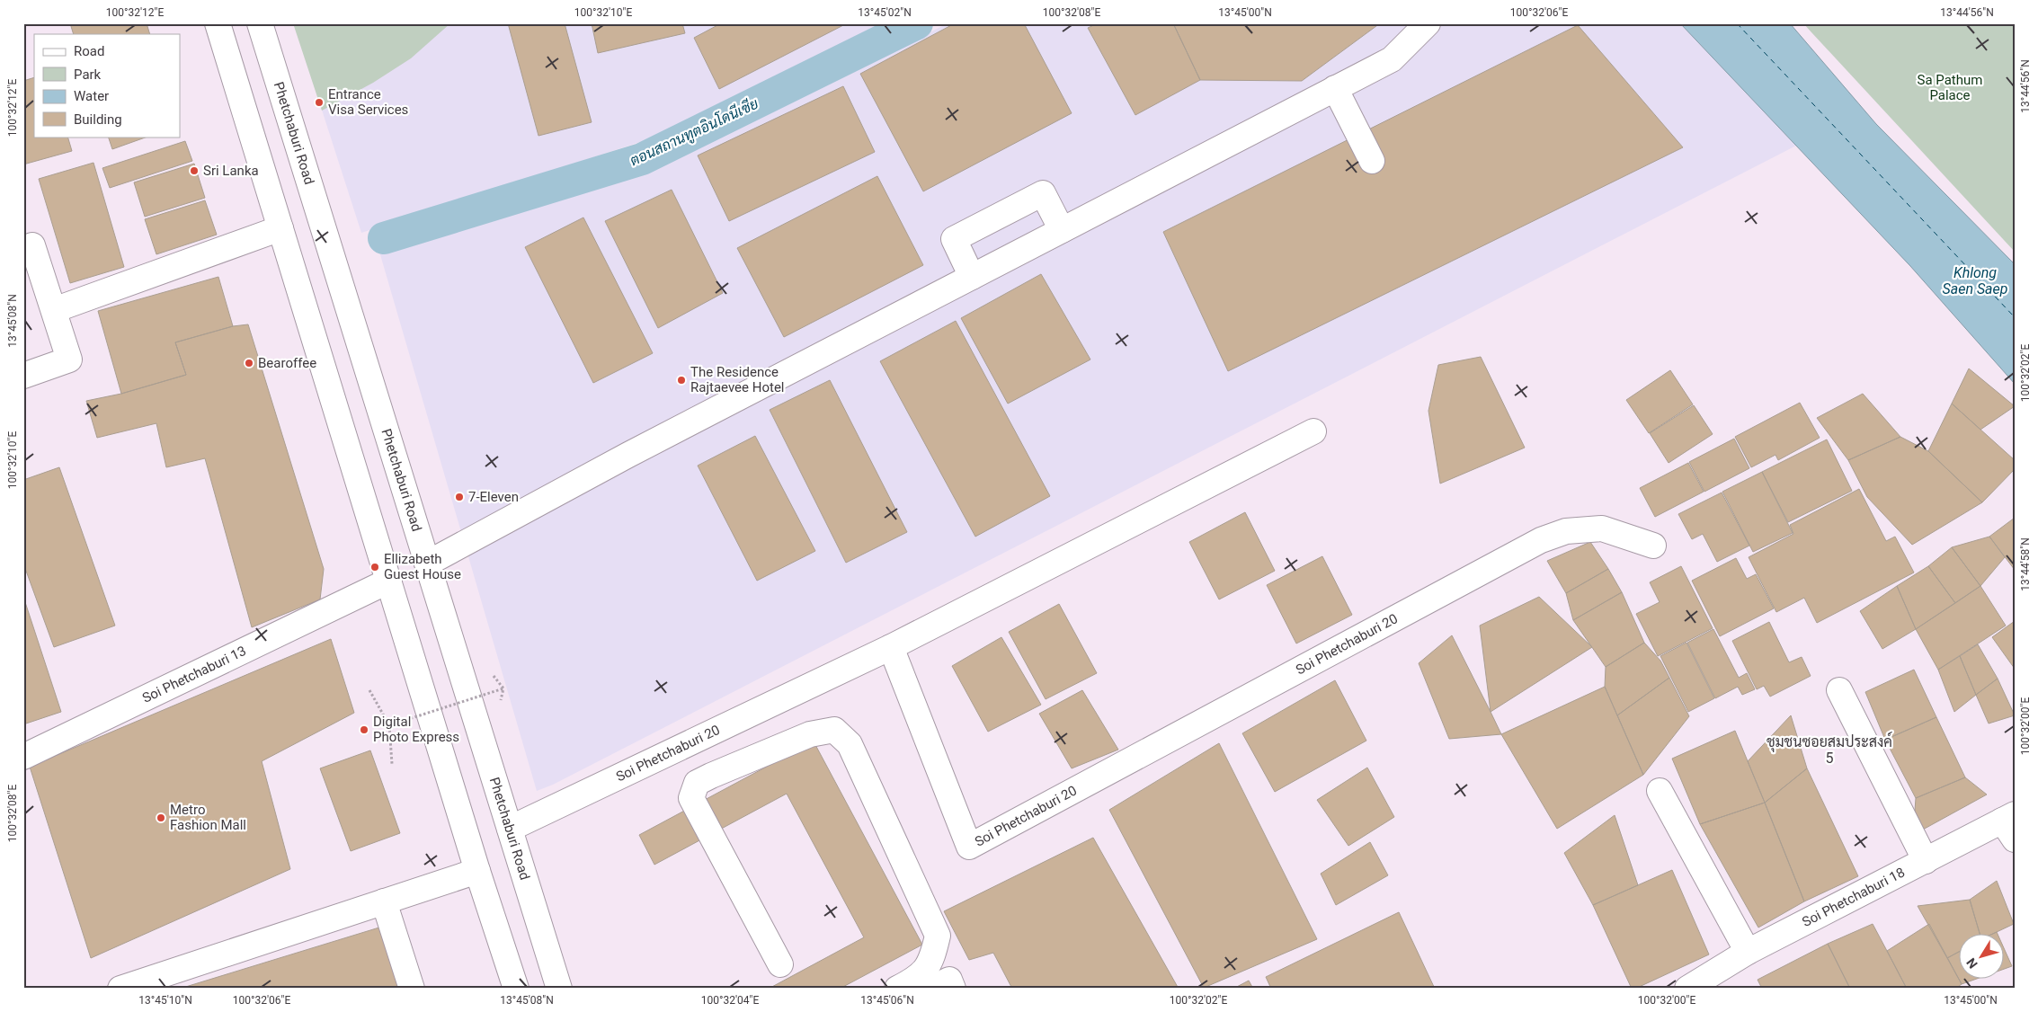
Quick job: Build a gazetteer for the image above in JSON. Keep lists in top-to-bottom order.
{
  "streets": {
    "street": [
      "Phetchaburi Road",
      "Soi Phetchaburi 20",
      "Soi Phetchaburi 13",
      "Soi Phetchaburi 18"
    ]
  },
  "crossings": [
    ["Phetchaburi Road", "Soi Phetchaburi 20"]
  ],
  "districts": ["ชุมชนซอยสมประสงค์ 5"],
  "water": ["ตอนสถานทูตอินโดนีเซีย", "Khlong Saen Saep"],
  "parks": ["Sa Pathum Palace"],
  "places": [
    "Entrance Visa Services",
    "Sri Lanka",
    "Bearoffee",
    "The Residence Rajtaevee Hotel",
    "7-Eleven",
    "Ellizabeth Guest House",
    "Digital Photo Express",
    "Metro Fashion Mall"
  ],
  "legend": [
    "Road",
    "Park",
    "Water",
    "Building"
  ],
  "north": "bottom left",
  "coordinates": [
    "100°32'12\"E",
    "100°32'10\"E",
    "13°45'02\"N",
    "100°32'08\"E",
    "13°45'00\"N",
    "100°32'06\"E",
    "13°44'56\"N",
    "13°45'08\"N",
    "100°32'02\"E",
    "13°44'58\"N",
    "100°32'00\"E",
    "13°45'10\"N",
    "100°32'04\"E",
    "13°45'06\"N"
  ]
}
